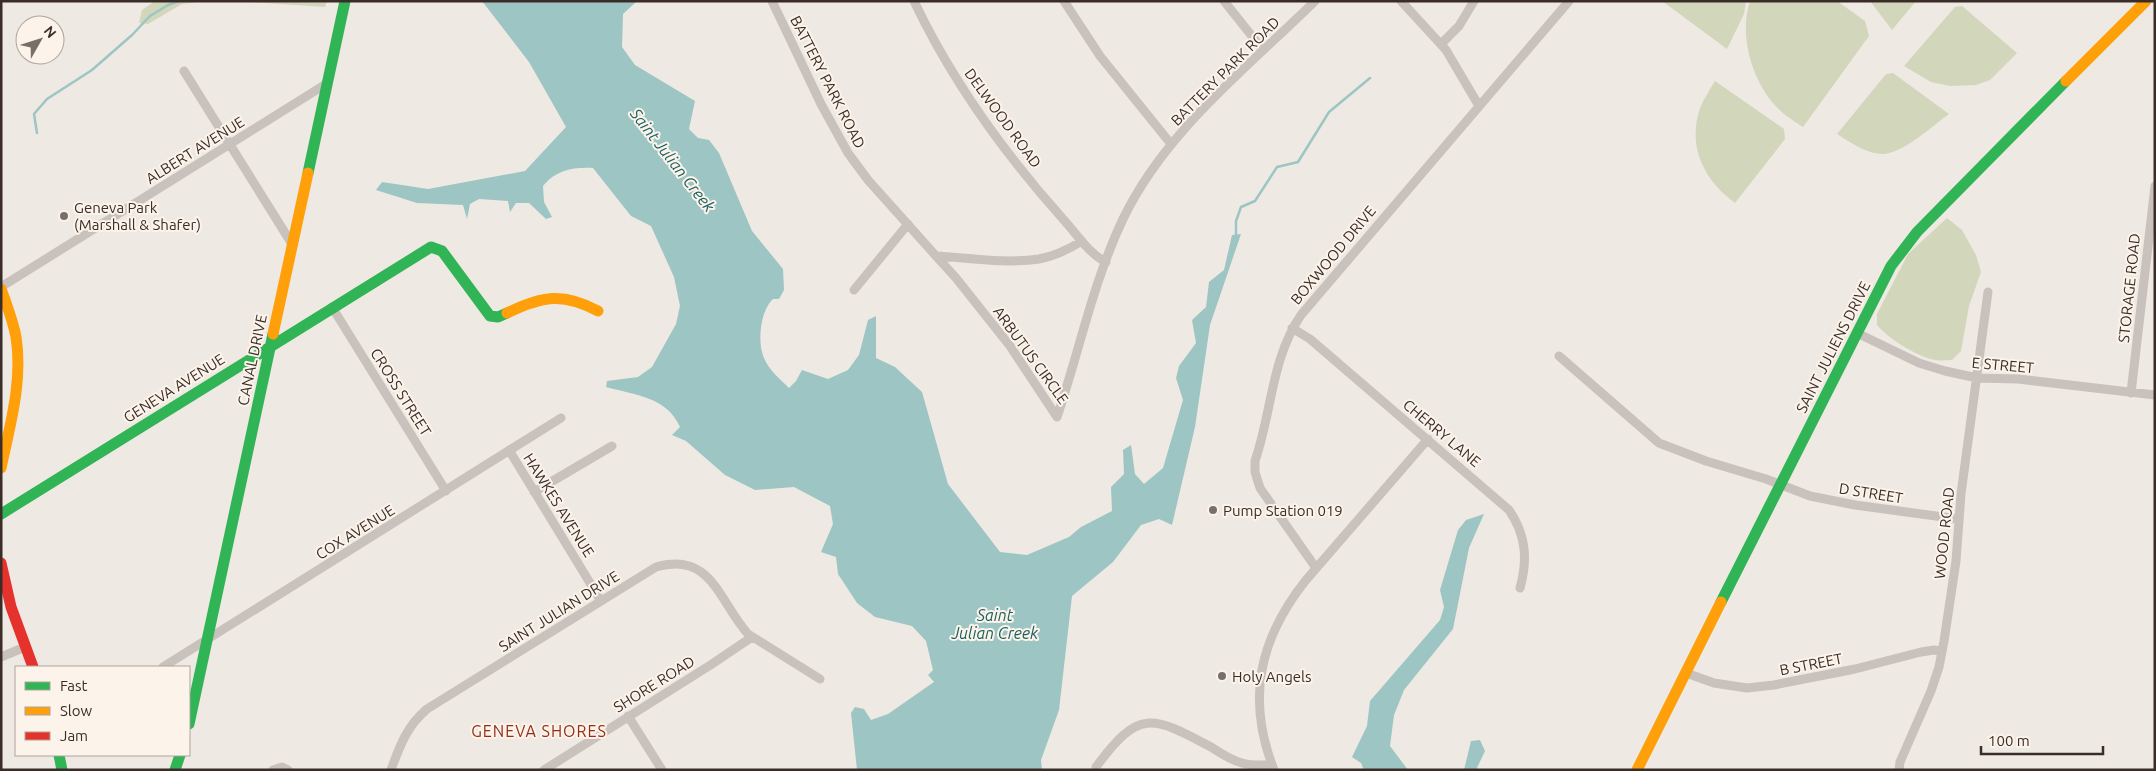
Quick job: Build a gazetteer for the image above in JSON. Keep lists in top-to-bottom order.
{
  "streets": {
    "street": [
      "BATTERY PARK ROAD",
      "DELWOOD ROAD",
      "ALBERT AVENUE",
      "BOXWOOD DRIVE",
      "STORAGE ROAD",
      "SAINT JULIENS DRIVE",
      "ARBUTUS CIRCLE",
      "CANAL DRIVE",
      "E STREET",
      "GENEVA AVENUE",
      "CROSS STREET",
      "CHERRY LANE",
      "D STREET",
      "HAWKES AVENUE",
      "COX AVENUE",
      "WOOD ROAD",
      "SAINT JULIAN DRIVE",
      "B STREET",
      "SHORE ROAD"
    ]
  },
  "crossings": [
    ["BATTERY PARK ROAD", "ARBUTUS CIRCLE"],
    ["ALBERT AVENUE", "CANAL DRIVE"],
    ["BOXWOOD DRIVE", "CHERRY LANE"],
    ["STORAGE ROAD", "E STREET"],
    ["SAINT JULIENS DRIVE", "E STREET"],
    ["SAINT JULIENS DRIVE", "D STREET"],
    ["SAINT JULIENS DRIVE", "B STREET"],
    ["CANAL DRIVE", "GENEVA AVENUE"],
    ["CANAL DRIVE", "COX AVENUE"],
    ["E STREET", "WOOD ROAD"],
    ["GENEVA AVENUE", "CROSS STREET"],
    ["CROSS STREET", "COX AVENUE"],
    ["D STREET", "WOOD ROAD"],
    ["HAWKES AVENUE", "COX AVENUE"],
    ["HAWKES AVENUE", "SAINT JULIAN DRIVE"],
    ["WOOD ROAD", "B STREET"],
    ["SAINT JULIAN DRIVE", "SHORE ROAD"]
  ],
  "districts": ["GENEVA SHORES"],
  "water": ["Saint Julian Creek"],
  "places": ["Geneva Park (Marshall & Shafer)", "Pump Station 019", "Holy Angels"],
  "legend": ["Fast", "Slow", "Jam"],
  "scale_bar": "100 m",
  "north": "top right"
}
